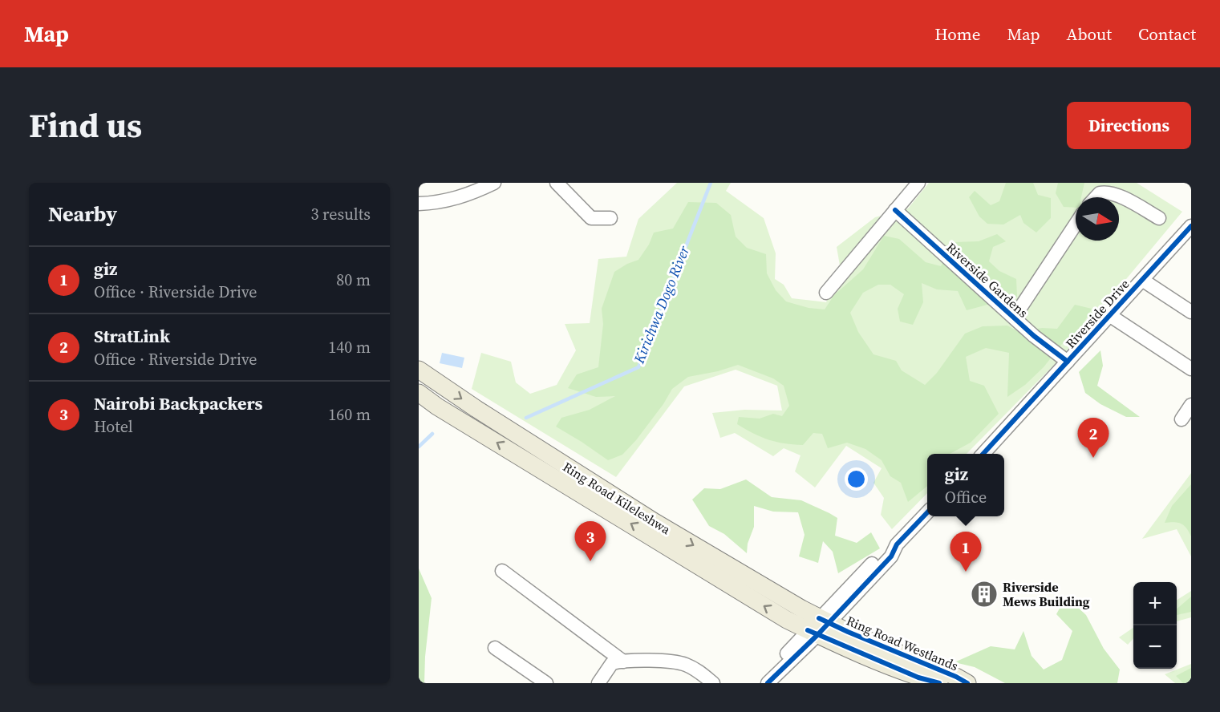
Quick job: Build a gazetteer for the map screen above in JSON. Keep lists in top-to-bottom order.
{
  "streets": {
    "main road": ["Ring Road Kileleshwa", "Ring Road Westlands"],
    "street": ["Riverside Gardens", "Riverside Drive"]
  },
  "crossings": [
    ["Riverside Gardens", "Riverside Drive"],
    ["Ring Road Kileleshwa", "Ring Road Westlands"]
  ],
  "water": ["Kirichwa Dogo River"],
  "places": {
    "building": ["Riverside Mews Building"]
  },
  "north": "right",
  "page": {
    "header": "Map",
    "nav": [
      "Home",
      "Map",
      "About",
      "Contact"
    ],
    "title": "Find us",
    "buttons": "Directions",
    "heading": ["Nearby", "3 results"],
    "list": [
      {
        "mark": "1",
        "name": "giz",
        "note": "Office · Riverside Drive",
        "value": "80 m"
      },
      {
        "mark": "2",
        "name": "StratLink",
        "note": "Office · Riverside Drive",
        "value": "140 m"
      },
      {
        "mark": "3",
        "name": "Nairobi Backpackers",
        "note": "Hotel",
        "value": "160 m"
      }
    ],
    "pins": ["2", "3", "1"],
    "popup": ["giz", "Office"],
    "map_buttons": ["+", "−"]
  }
}
